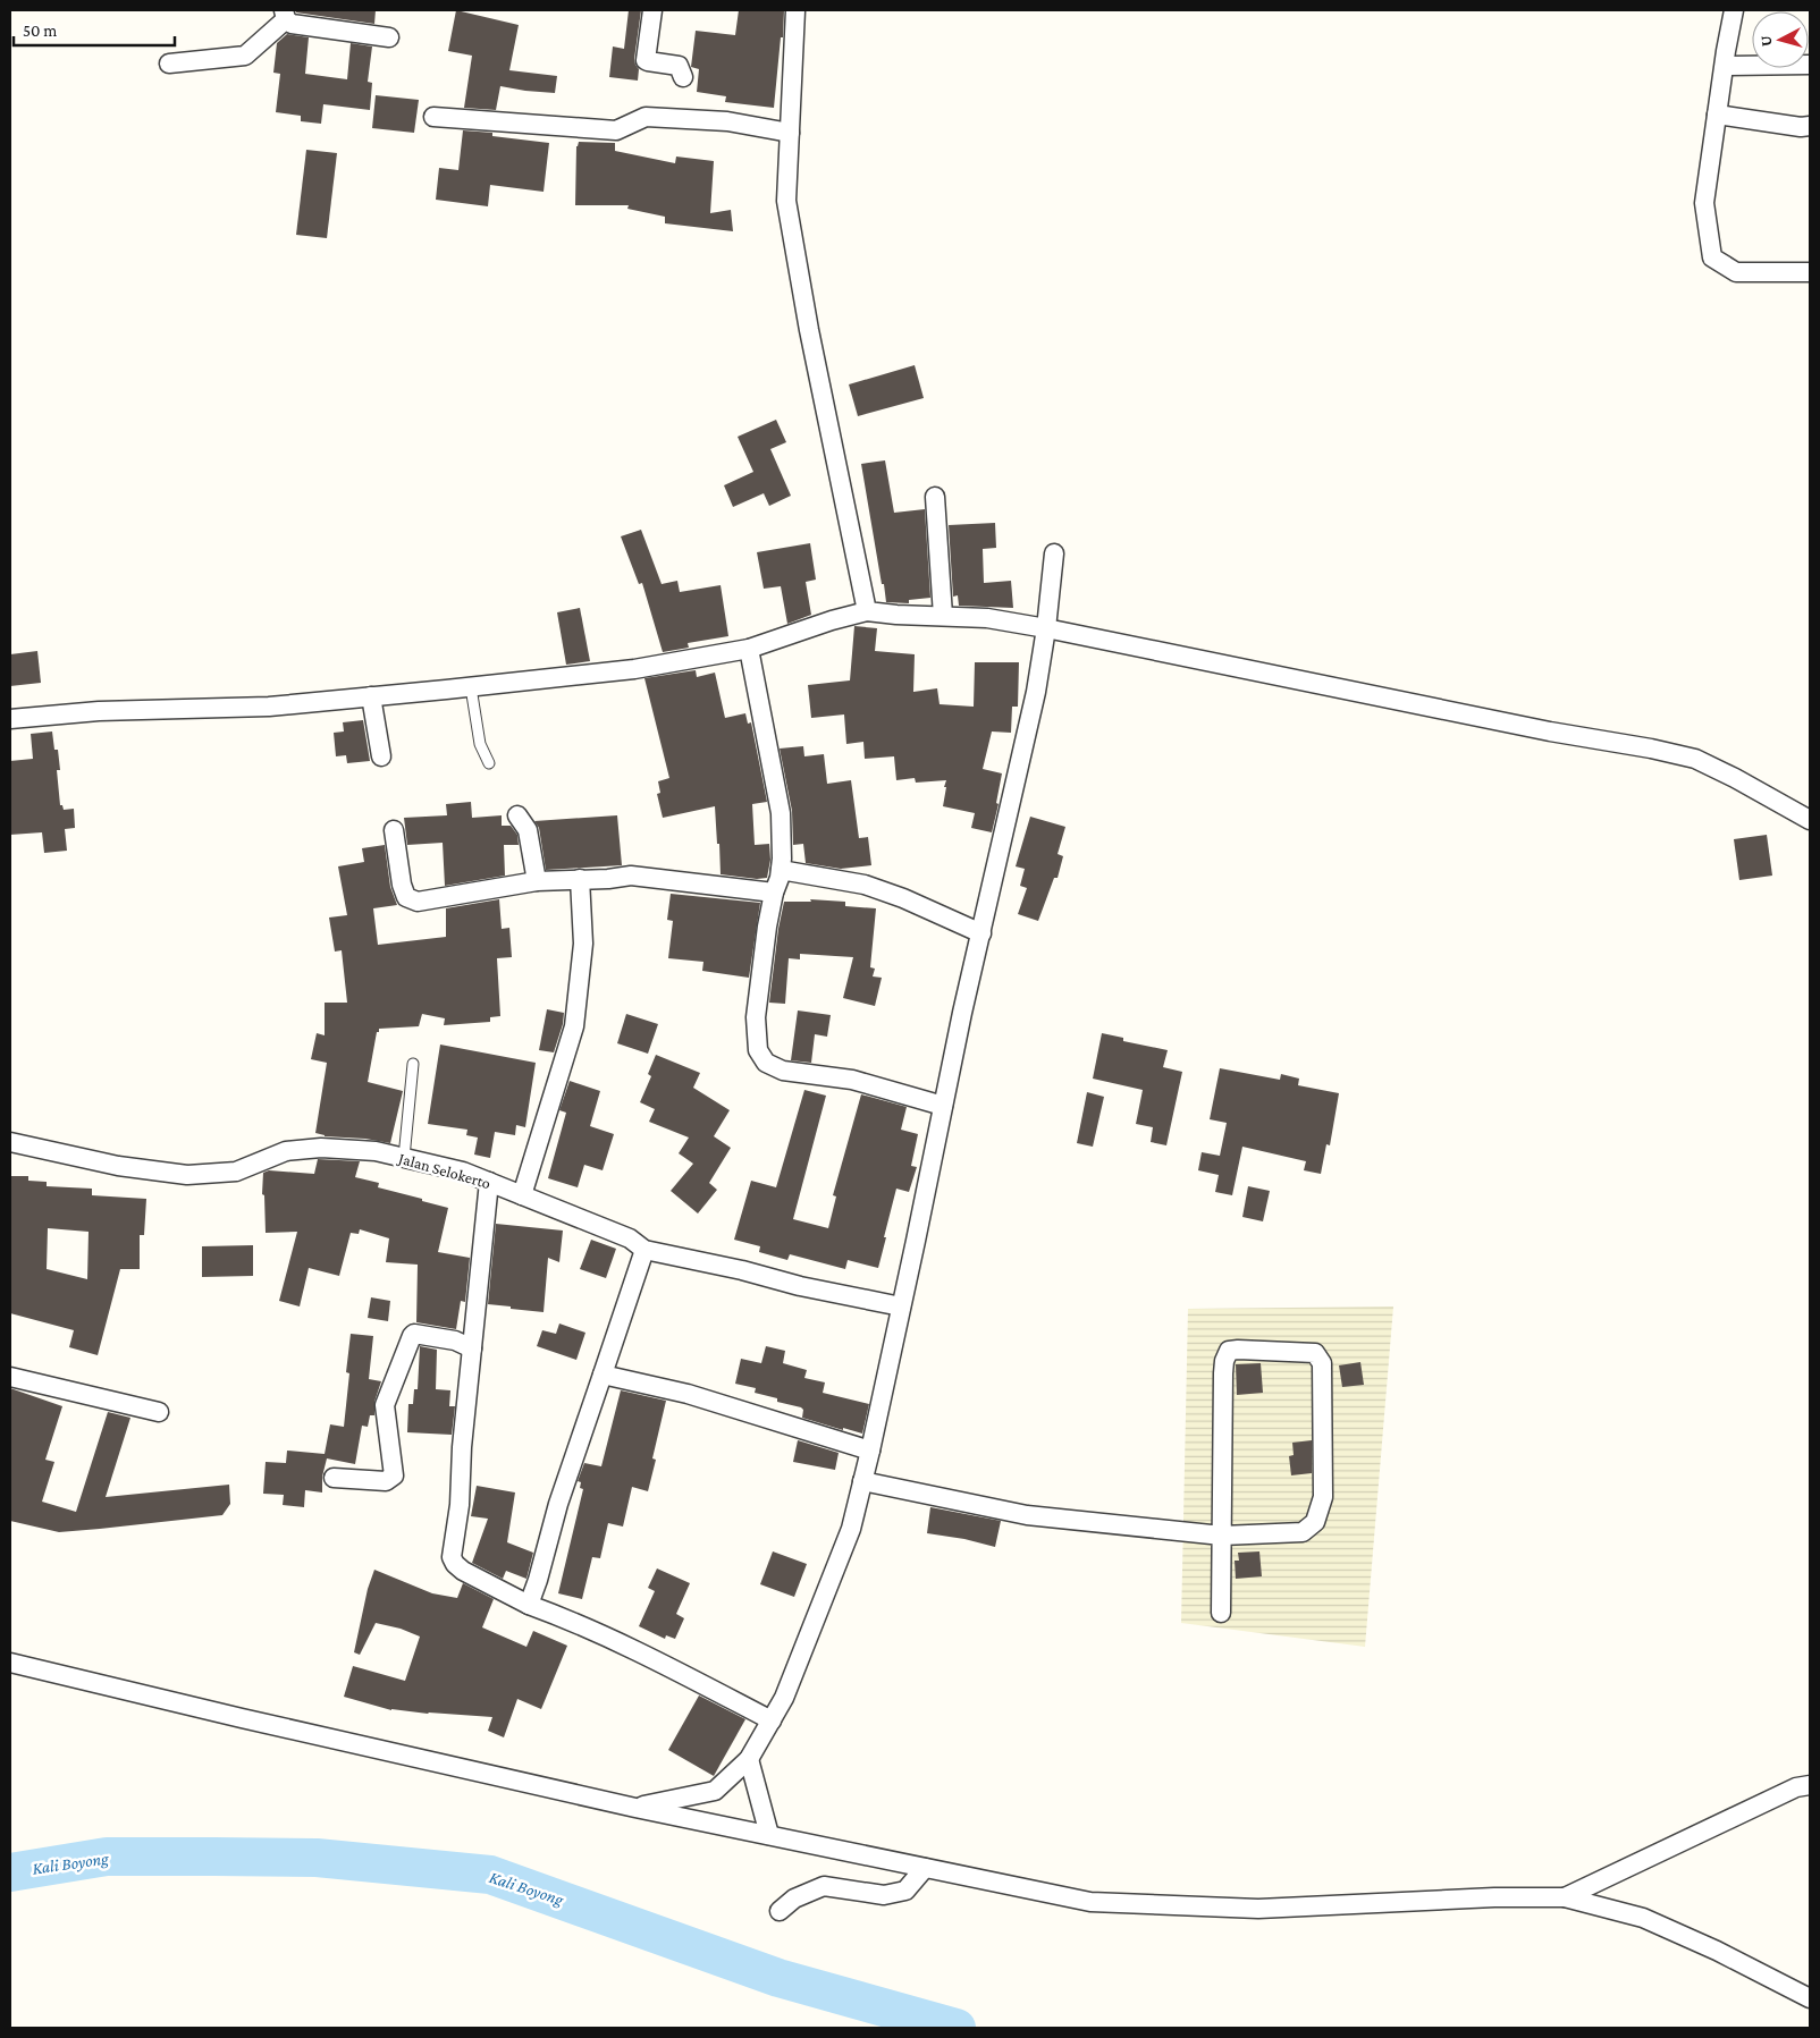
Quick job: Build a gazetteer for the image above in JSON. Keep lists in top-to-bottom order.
{
  "streets": {
    "street": ["Jalan Selokerto"]
  },
  "water": ["Kali Boyong"],
  "scale_bar": "50 m",
  "north": "left"
}
